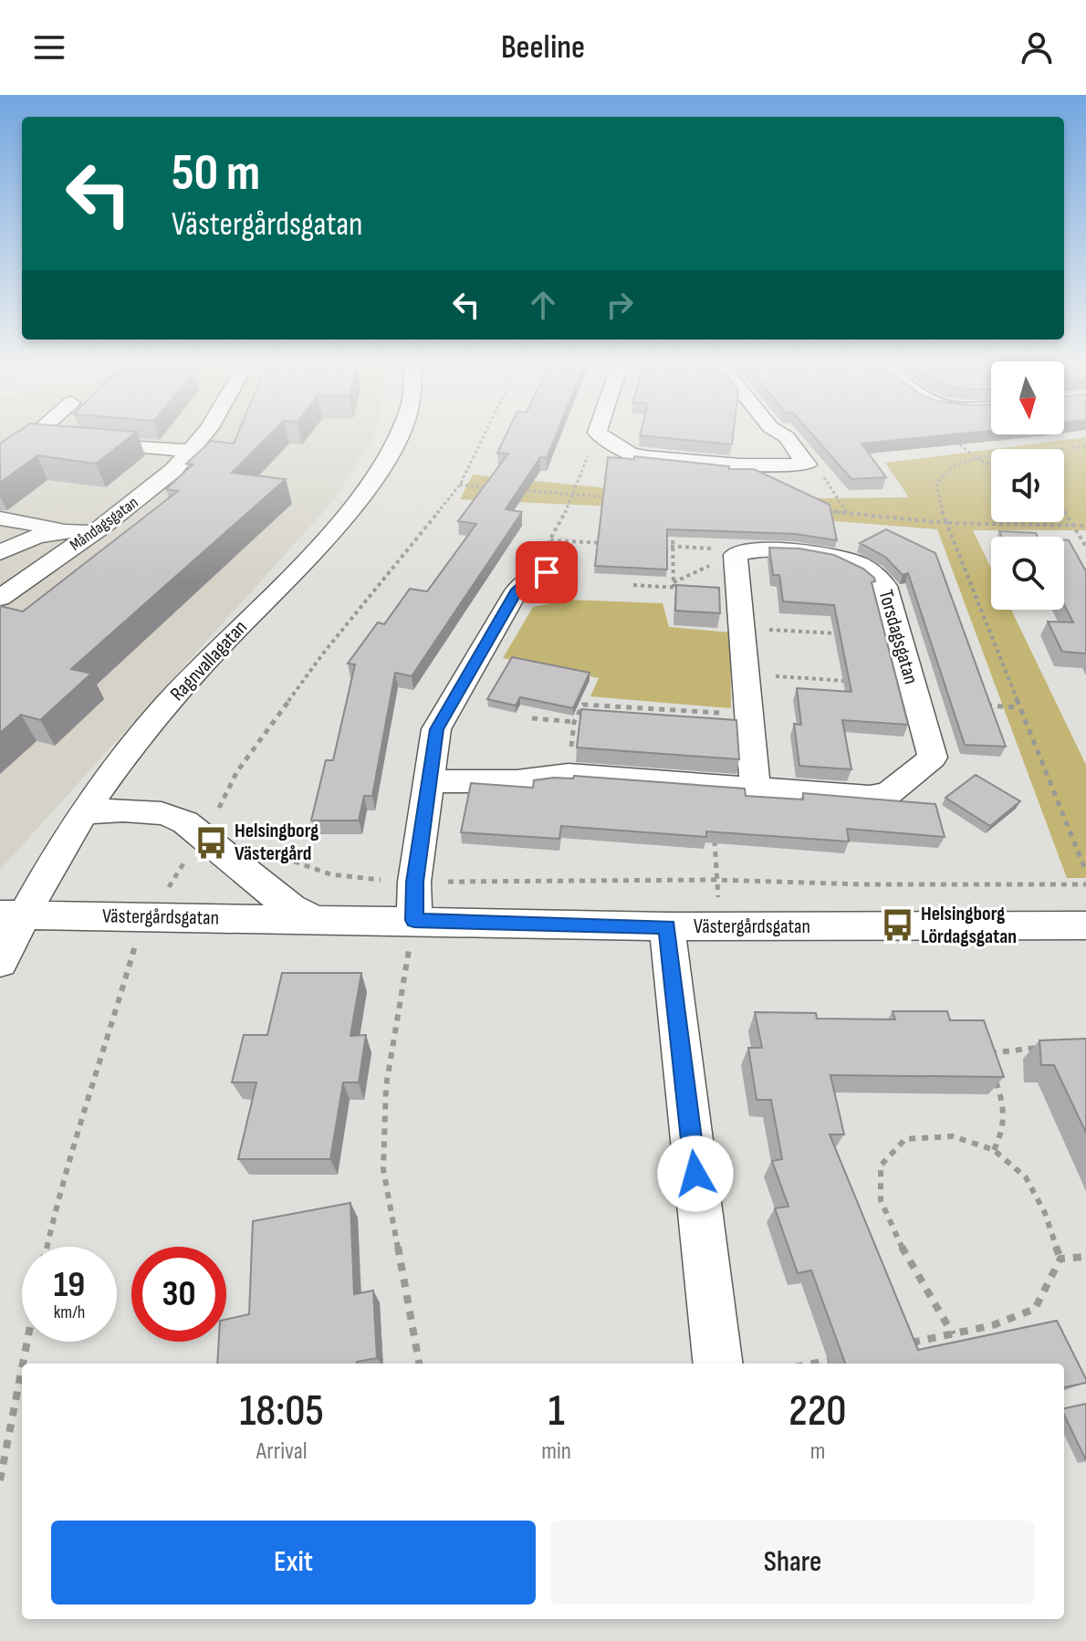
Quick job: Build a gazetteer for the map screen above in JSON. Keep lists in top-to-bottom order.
{
  "streets": {
    "street": [
      "Måndagsgatan",
      "Torsdagsgatan",
      "Ragnvallagatan",
      "Västergårdsgatan"
    ]
  },
  "crossings": [
    ["Ragnvallagatan", "Västergårdsgatan"]
  ],
  "places": {
    "bus stop": ["Helsingborg Västergård", "Helsingborg Lördagsgatan"]
  },
  "north": "bottom",
  "page": {
    "header": "Beeline",
    "turn": ["50 m", "Västergårdsgatan"],
    "speed": "19 km/h",
    "limit": "30",
    "eta": [
      "18:05",
      "Arrival",
      "1",
      "min",
      "220",
      "m"
    ],
    "buttons": ["Exit", "Share"]
  }
}
